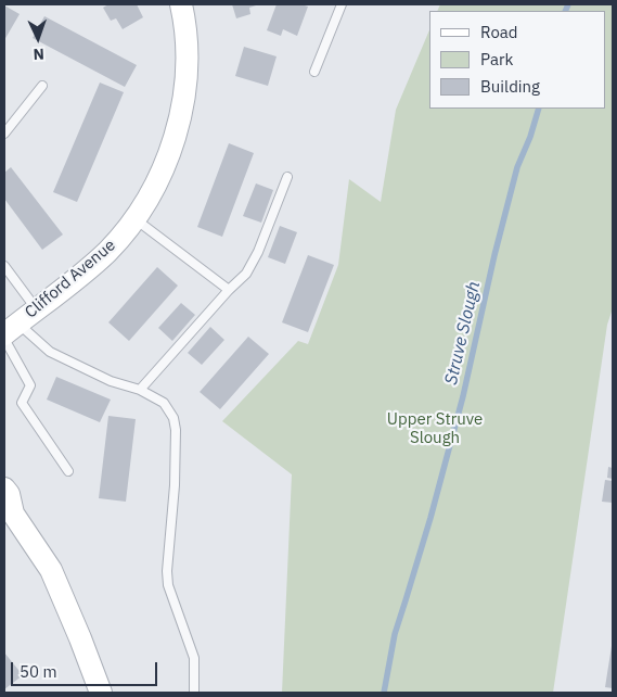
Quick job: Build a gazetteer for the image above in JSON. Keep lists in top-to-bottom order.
{
  "streets": {
    "street": ["Clifford Avenue"]
  },
  "water": ["Struve Slough"],
  "parks": ["Upper Struve Slough"],
  "legend": ["Road", "Park", "Building"],
  "scale_bar": "50 m",
  "north": "bottom"
}
